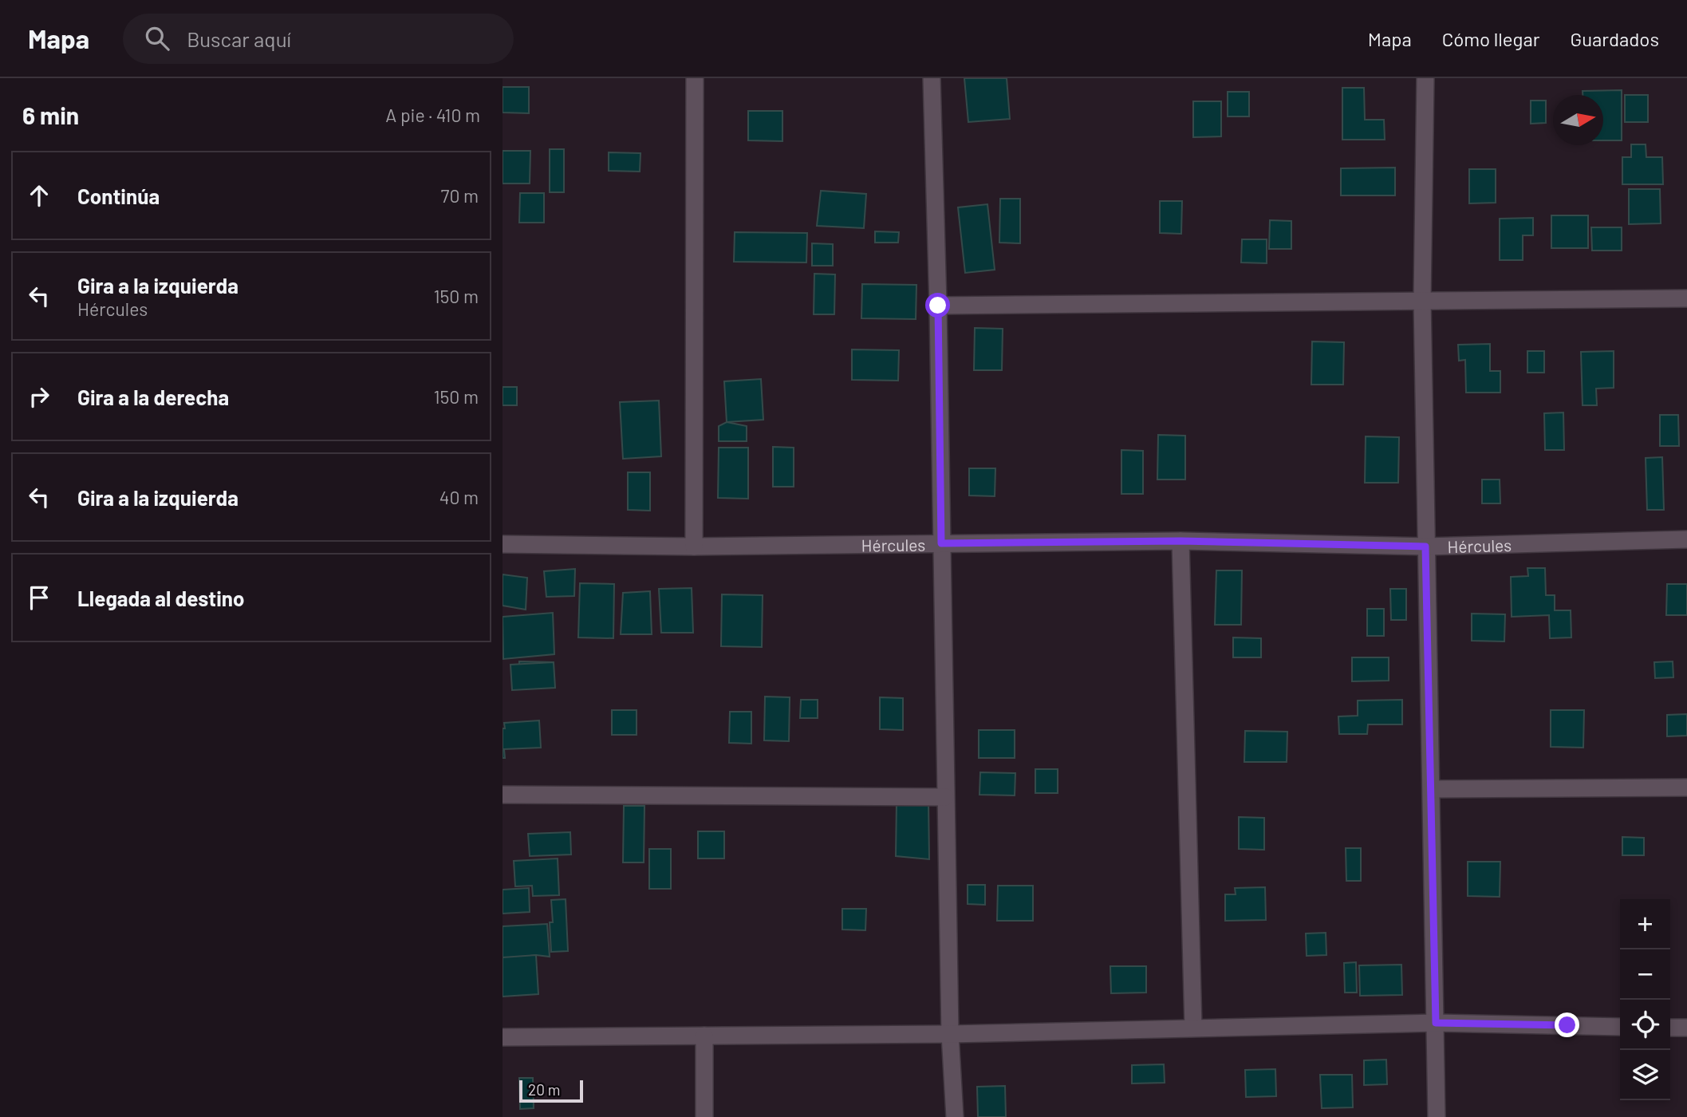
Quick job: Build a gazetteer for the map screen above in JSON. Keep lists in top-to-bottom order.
{
  "streets": {
    "street": ["Hércules"]
  },
  "scale_bar": "20 m",
  "north": "right",
  "page": {
    "header": "Mapa",
    "search": "Buscar aquí",
    "nav": ["Mapa", "Cómo llegar", "Guardados"],
    "heading": ["6 min", "A pie · 410 m"],
    "list": [
      ["Continúa", "70 m"],
      ["Gira a la izquierda", "Hércules", "150 m"],
      ["Gira a la derecha", "150 m"],
      ["Gira a la izquierda", "40 m"],
      "Llegada al destino"
    ],
    "map_buttons": ["+", "−"],
    "scale": "20 m"
  }
}
